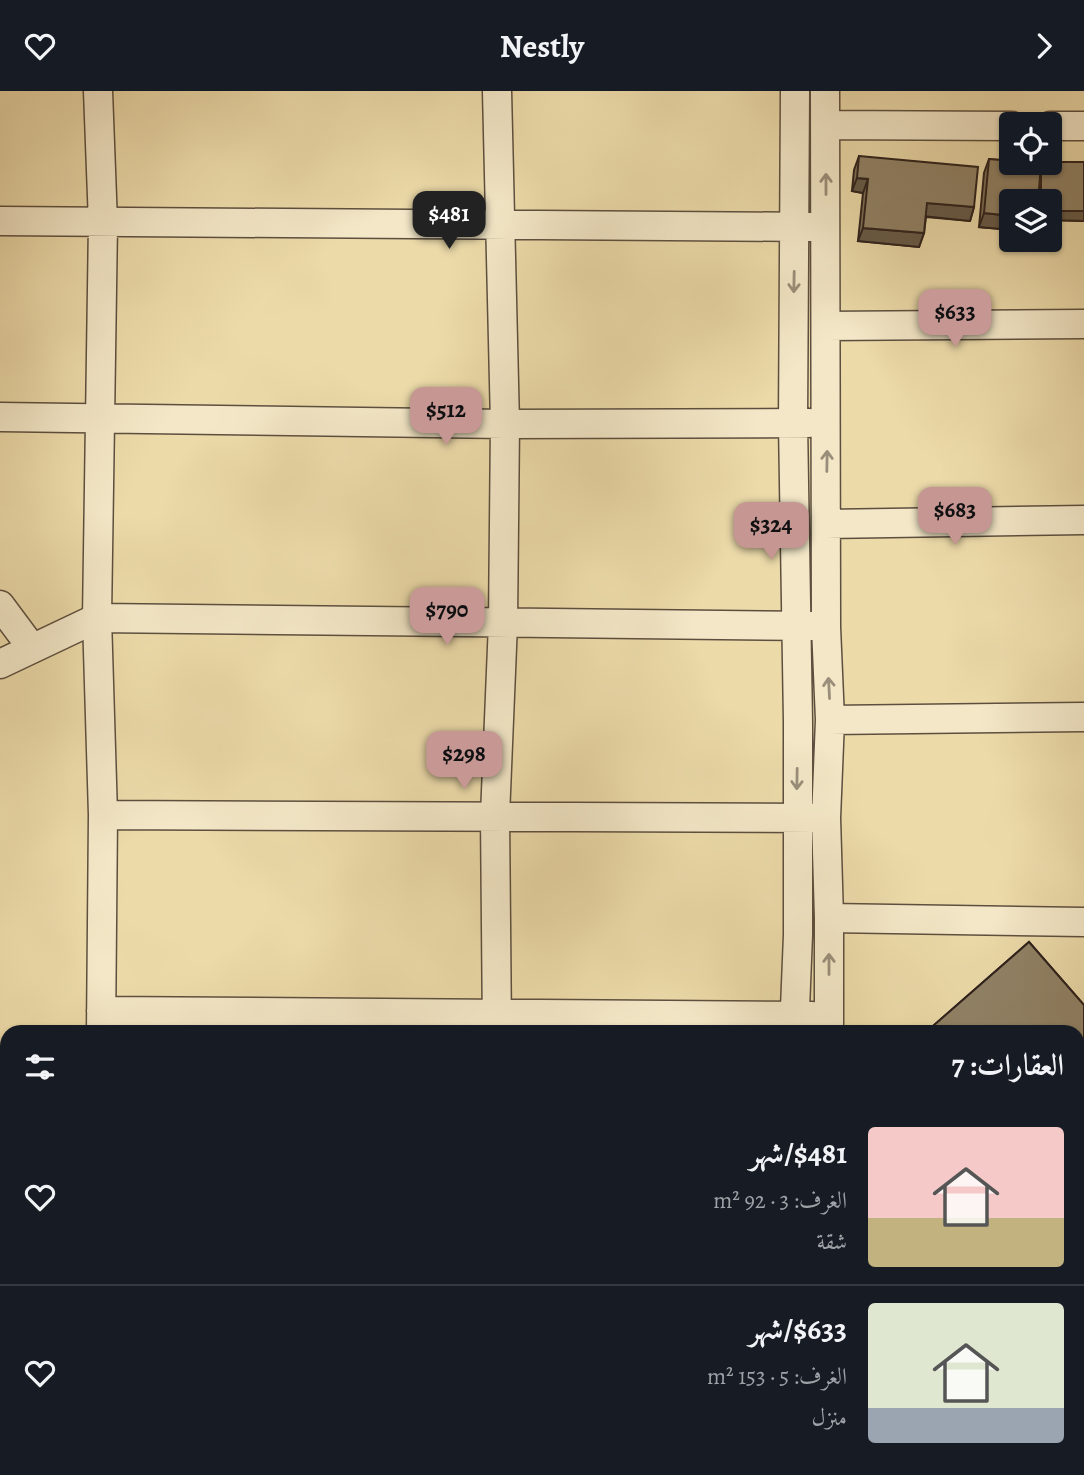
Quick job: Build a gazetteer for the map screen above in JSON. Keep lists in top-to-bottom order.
{
  "page": {
    "header": "Nestly",
    "price": [
      "$481",
      "$633",
      "$512",
      "$683",
      "$324",
      "$790",
      "$298"
    ],
    "heading": "العقارات: 7",
    "list": [
      {
        "name": "$481/شهر",
        "note": "الغرف: 3 · 92 m² · شقة"
      },
      {
        "name": "$633/شهر",
        "note": "الغرف: 5 · 153 m² · منزل"
      }
    ]
  }
}
